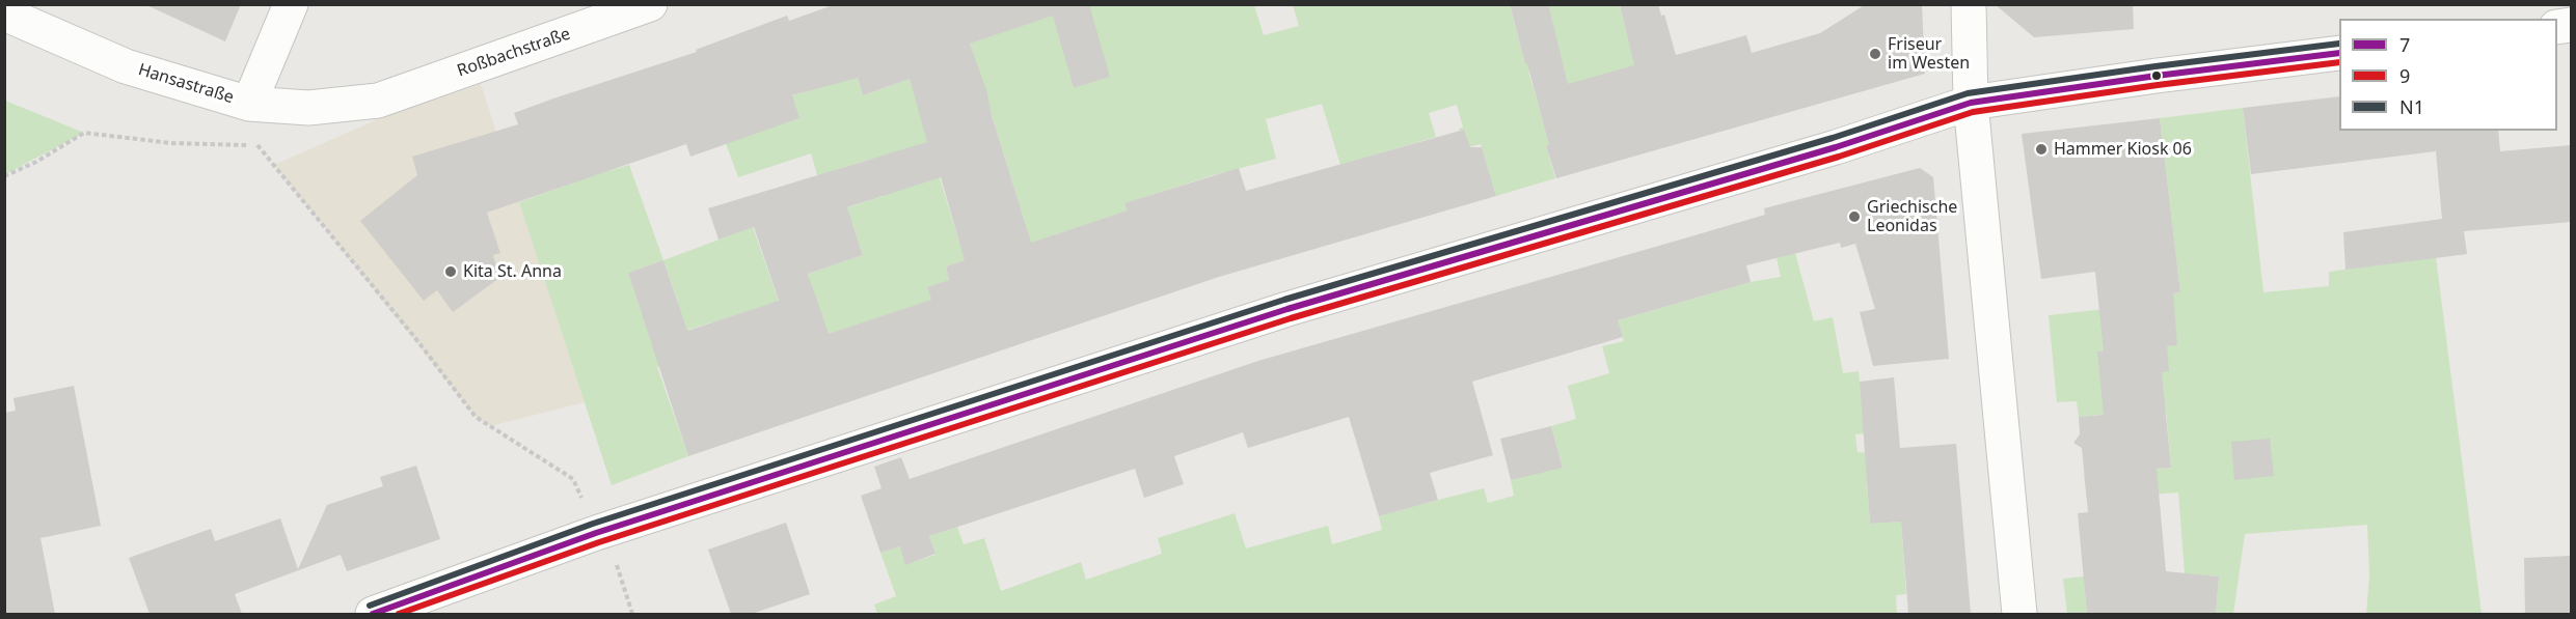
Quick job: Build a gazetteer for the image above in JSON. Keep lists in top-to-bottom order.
{
  "streets": {
    "street": ["Roßbachstraße", "Hansastraße"]
  },
  "crossings": [
    ["Roßbachstraße", "Hansastraße"]
  ],
  "places": [
    "Friseur im Westen",
    "Hammer Kiosk 06",
    "Griechische Leonidas",
    "Kita St. Anna"
  ],
  "lines": ["transit line N1", "transit line 7", "transit line 9"],
  "legend": ["7", "9", "N1"]
}
